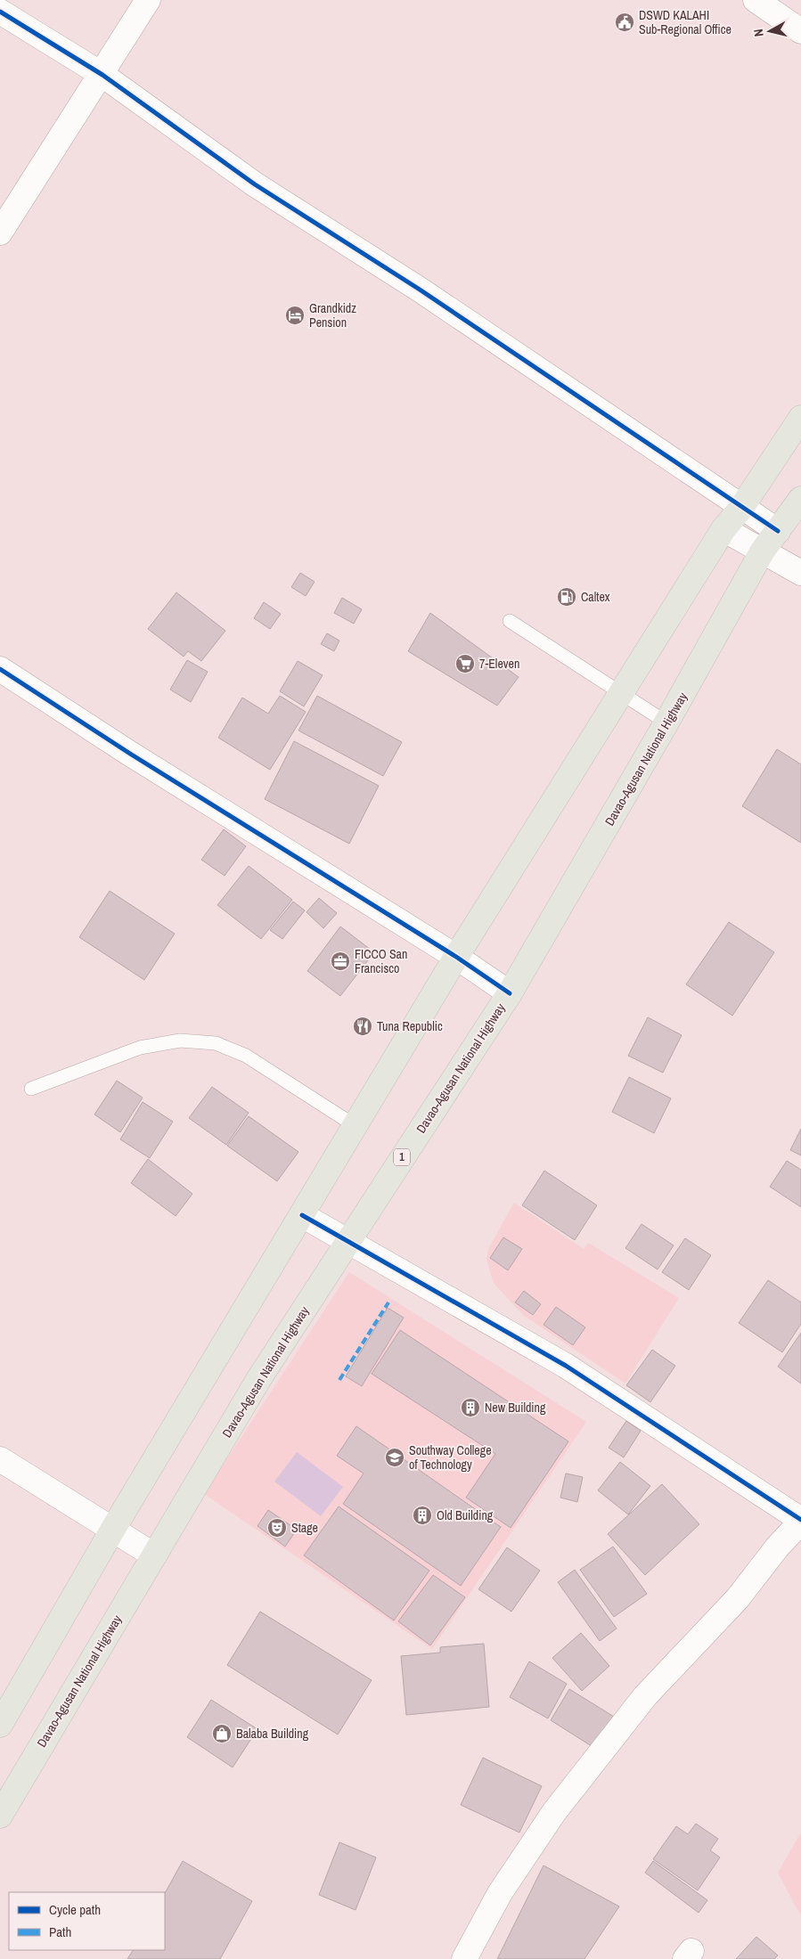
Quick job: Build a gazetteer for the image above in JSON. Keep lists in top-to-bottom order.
{
  "streets": {
    "highway": ["Davao-Agusan National Highway", "1"]
  },
  "places": {
    "public building": ["DSWD KALAHI Sub-Regional Office"],
    "hotel": ["Grandkidz Pension"],
    "fuel station": ["Caltex"],
    "supermarket": ["7-Eleven"],
    "office": ["FICCO San Francisco"],
    "restaurant": ["Tuna Republic"],
    "building": ["New Building", "Old Building"],
    "school or university": ["Southway College of Technology"],
    "theatre": ["Stage"],
    "shop": ["Balaba Building"]
  },
  "legend": ["Cycle path", "Path"],
  "north": "left"
}
